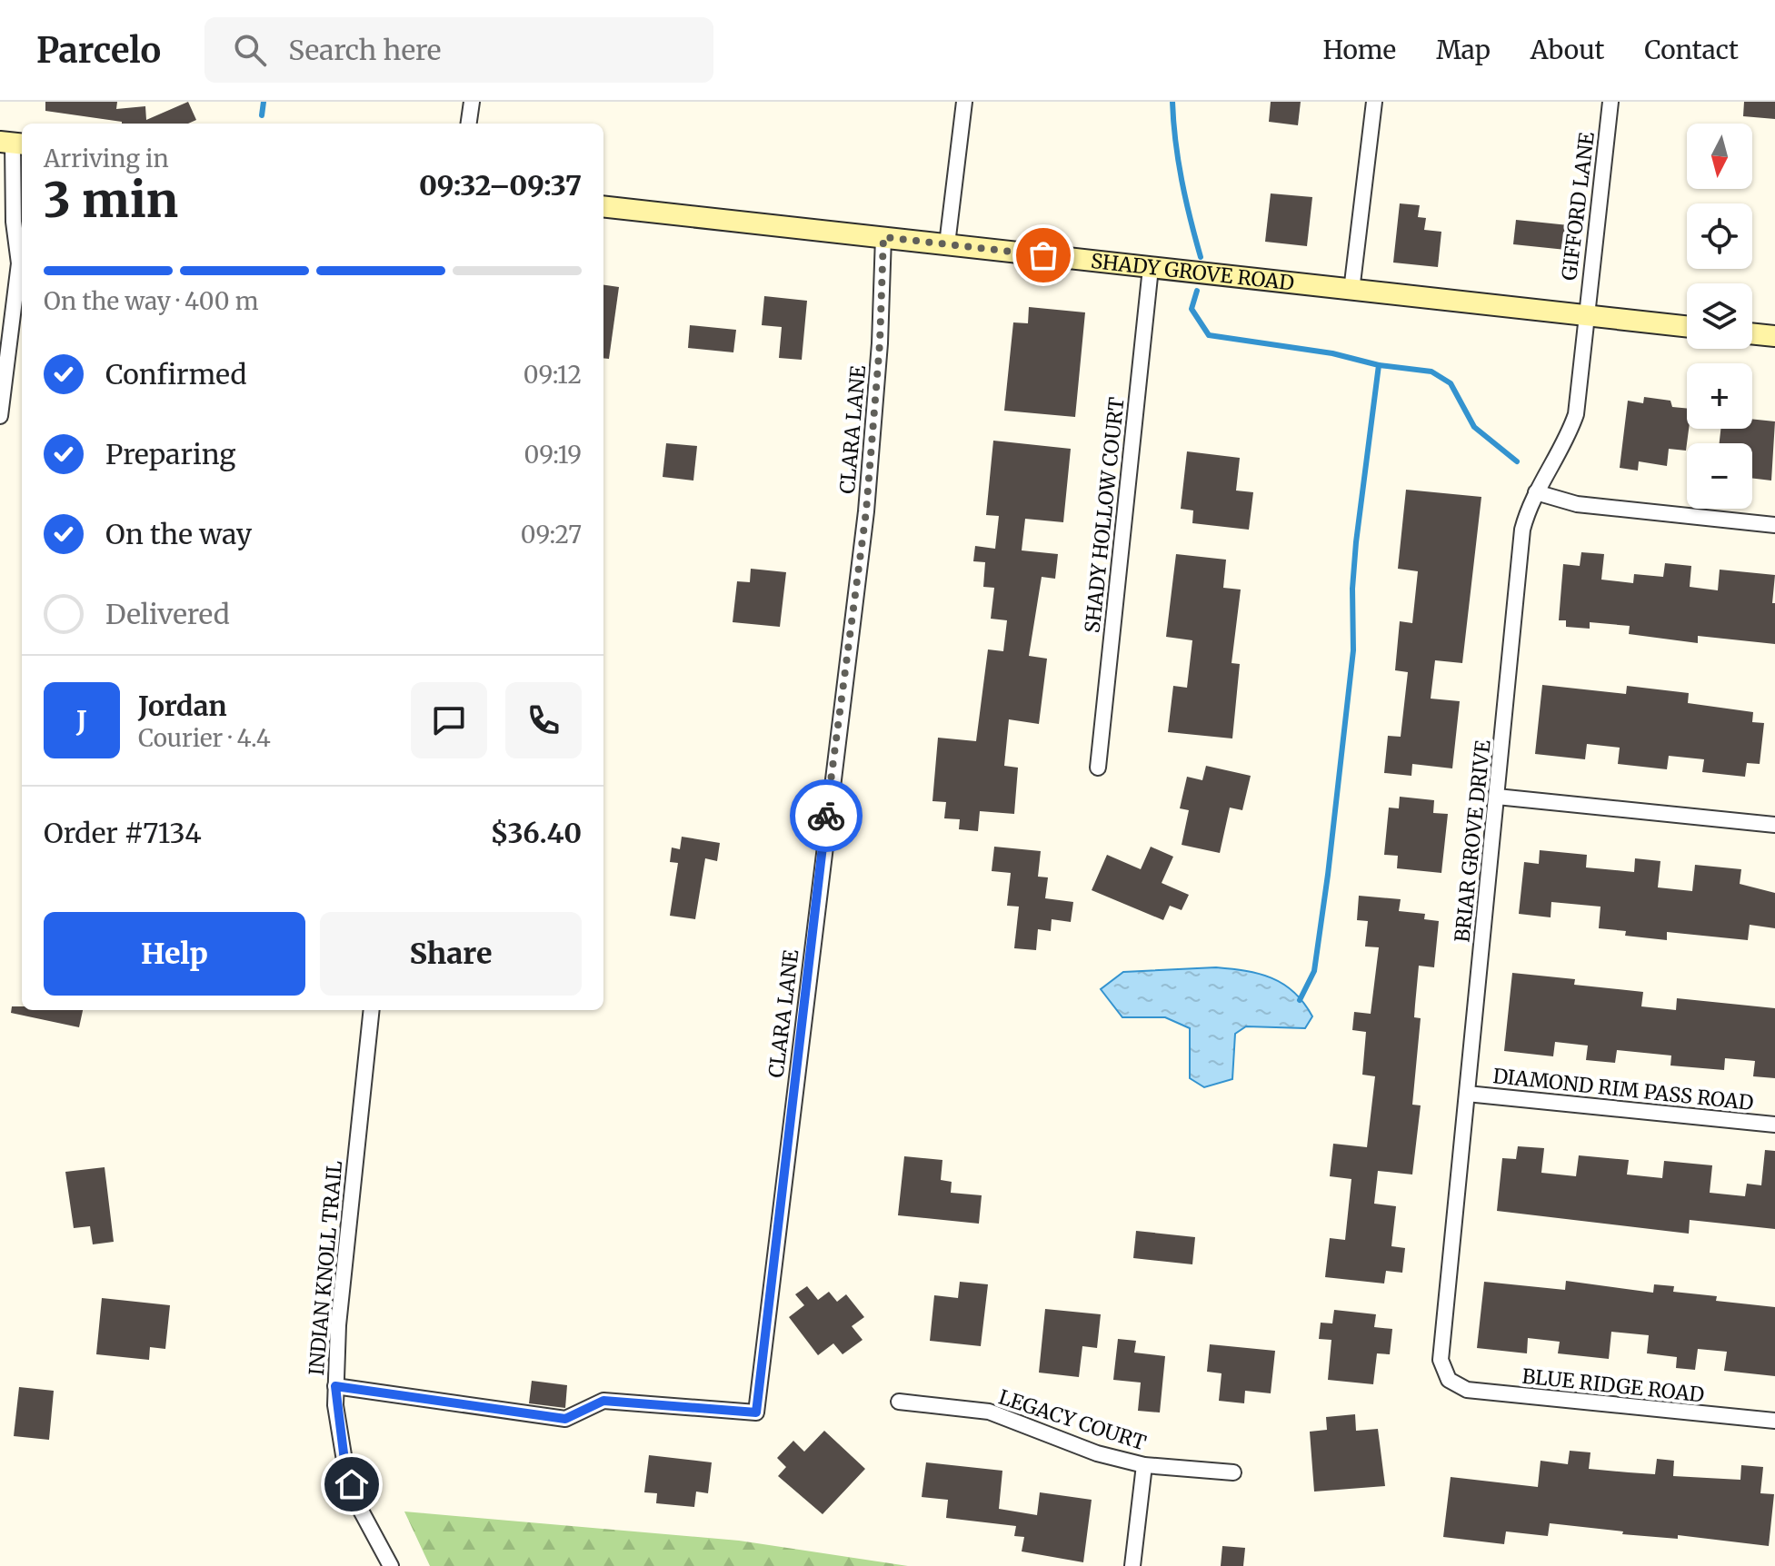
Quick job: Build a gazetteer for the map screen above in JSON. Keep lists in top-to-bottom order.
{
  "streets": {
    "street": [
      "GIFFORD LANE",
      "SHADY GROVE ROAD",
      "CLARA LANE",
      "SHADY HOLLOW COURT",
      "BRIAR GROVE DRIVE",
      "DIAMOND RIM PASS ROAD",
      "INDIAN KNOLL TRAIL",
      "BLUE RIDGE ROAD",
      "LEGACY COURT"
    ]
  },
  "crossings": [
    ["GIFFORD LANE", "SHADY GROVE ROAD"],
    ["GIFFORD LANE", "BRIAR GROVE DRIVE"],
    ["SHADY GROVE ROAD", "CLARA LANE"],
    ["SHADY GROVE ROAD", "SHADY HOLLOW COURT"],
    ["SHADY GROVE ROAD", "BRIAR GROVE DRIVE"],
    ["CLARA LANE", "INDIAN KNOLL TRAIL"],
    ["BRIAR GROVE DRIVE", "DIAMOND RIM PASS ROAD"],
    ["BRIAR GROVE DRIVE", "BLUE RIDGE ROAD"]
  ],
  "north": "bottom",
  "page": {
    "header": "Parcelo",
    "search": "Search here",
    "nav": [
      "Home",
      "Map",
      "About",
      "Contact"
    ],
    "map_buttons": ["+", "−"],
    "heading": ["3 min", "Arriving in", "09:32–09:37"],
    "panel": [
      "Jordan",
      "Courier · 4.4",
      "Order #7134",
      "$36.40"
    ],
    "bar": "On the way · 400 m",
    "list": [
      ["Confirmed", "09:12"],
      ["Preparing", "09:19"],
      ["On the way", "09:27"],
      "Delivered"
    ],
    "round": "J",
    "buttons": ["Help", "Share"]
  }
}
